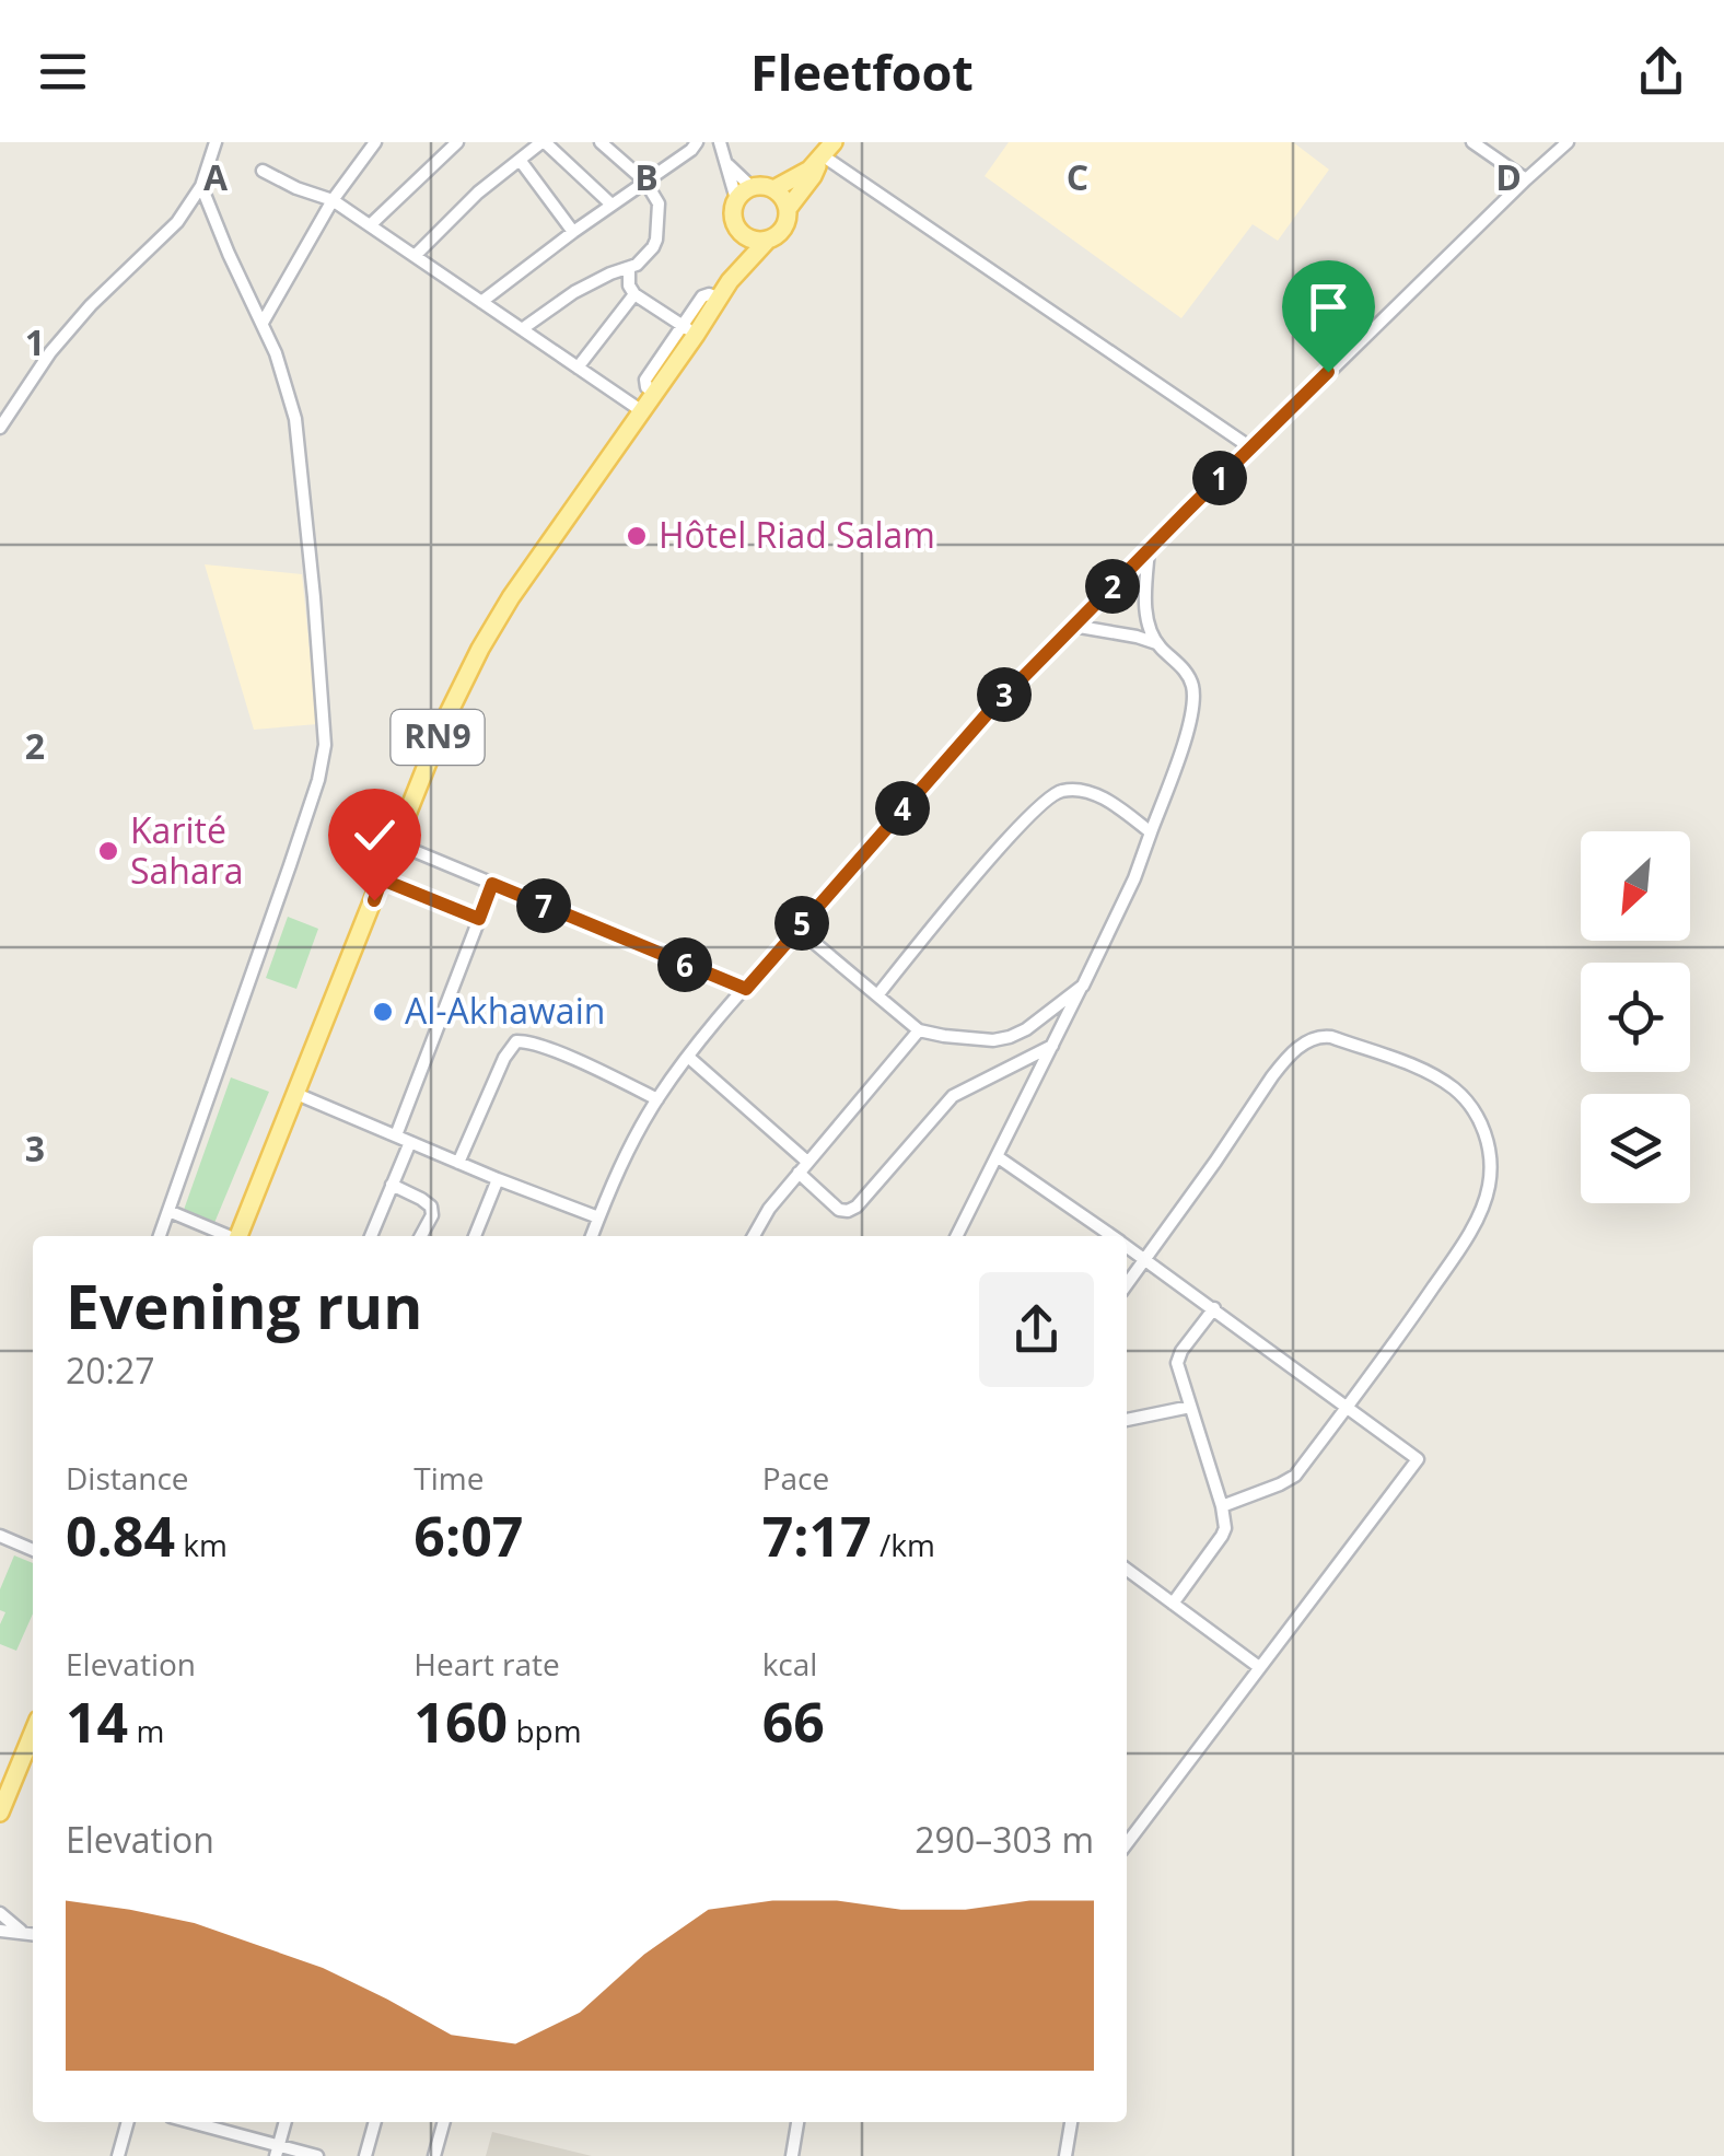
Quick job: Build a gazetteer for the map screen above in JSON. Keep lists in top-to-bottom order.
{
  "streets": {
    "main road": ["RN9"]
  },
  "places": ["Hôtel Riad Salam", "Karité Sahara", "Al-Akhawain"],
  "north": "bottom left",
  "page": {
    "header": "Fleetfoot",
    "pins": [
      "1",
      "2",
      "3",
      "4",
      "7",
      "5",
      "6"
    ],
    "heading": ["Evening run", "20:27"],
    "stats": [
      ["Distance", "0.84 km"],
      ["Time", "6:07"],
      ["Pace", "7:17 /km"],
      ["Elevation", "14 m"],
      ["Heart rate", "160 bpm"],
      ["kcal", "66"]
    ],
    "chart": ["Elevation", "290–303 m"]
  },
  "grid": {
    "columns": [
      "A",
      "B",
      "C",
      "D"
    ],
    "rows": ["1", "2", "3"]
  }
}
